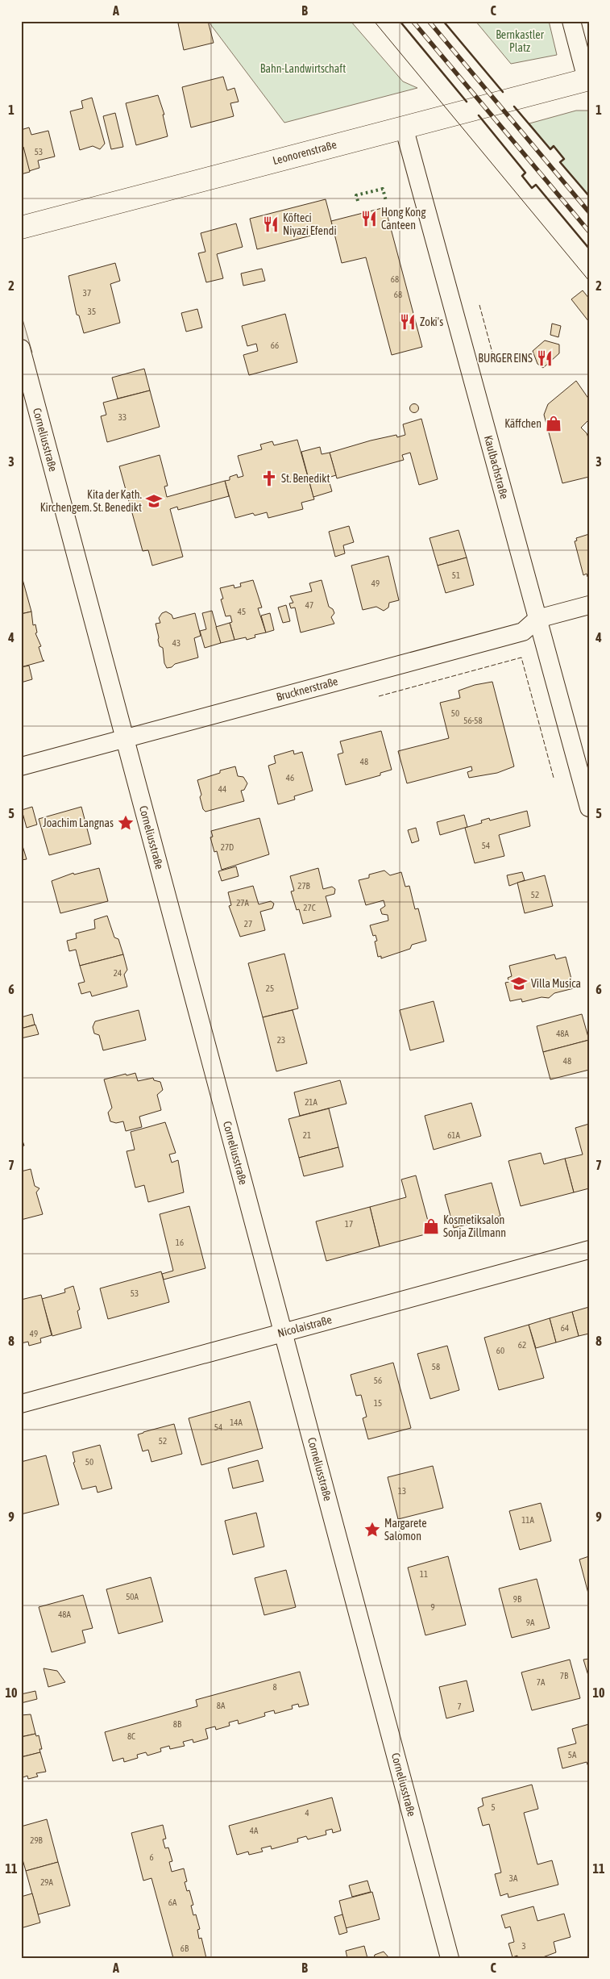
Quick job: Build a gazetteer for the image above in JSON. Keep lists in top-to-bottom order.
{
  "streets": {
    "main road": ["Leonorenstraße"],
    "street": [
      "Corneliusstraße",
      "Kaulbachstraße",
      "Brucknerstraße",
      "Nicolaistraße"
    ]
  },
  "crossings": [
    ["Leonorenstraße", "Kaulbachstraße"],
    ["Corneliusstraße", "Brucknerstraße"],
    ["Corneliusstraße", "Nicolaistraße"],
    ["Kaulbachstraße", "Brucknerstraße"]
  ],
  "parks": ["Bernkastler Platz", "Bahn-Landwirtschaft"],
  "places": {
    "restaurant": [
      "Hong Kong Canteen",
      "Köfteci Niyazi Efendi",
      "Zoki's",
      "BURGER EINS"
    ],
    "shop": ["Käffchen", "Kosmetiksalon Sonja Zillmann"],
    "church": ["St. Benedikt"],
    "school or university": ["Kita der Kath. Kirchengem. St. Benedikt", "Villa Musica"],
    "place": ["Joachim Langnas", "Margarete Salomon"]
  },
  "house_numbers": [
    "53",
    "68",
    "37",
    "68",
    "35",
    "66",
    "33",
    "51",
    "49",
    "47",
    "45",
    "43",
    "50",
    "56-58",
    "48",
    "46",
    "44",
    "54",
    "27D",
    "27B",
    "52",
    "27A",
    "27C",
    "27",
    "24",
    "25",
    "48A",
    "23",
    "48",
    "21A",
    "21",
    "61A",
    "17",
    "16",
    "53",
    "64",
    "49",
    "62",
    "60",
    "58",
    "56",
    "15",
    "14A",
    "54",
    "52",
    "50",
    "13",
    "11A",
    "11",
    "50A",
    "9B",
    "9",
    "48A",
    "9A",
    "7B",
    "7A",
    "8",
    "8A",
    "7",
    "8B",
    "8C",
    "5A",
    "5",
    "4",
    "4A",
    "29B",
    "6",
    "3A",
    "29A",
    "6A",
    "3",
    "6B"
  ],
  "grid": {
    "columns": ["A", "B", "C"],
    "rows": [
      "1",
      "2",
      "3",
      "4",
      "5",
      "6",
      "7",
      "8",
      "9",
      "10",
      "11"
    ]
  }
}
